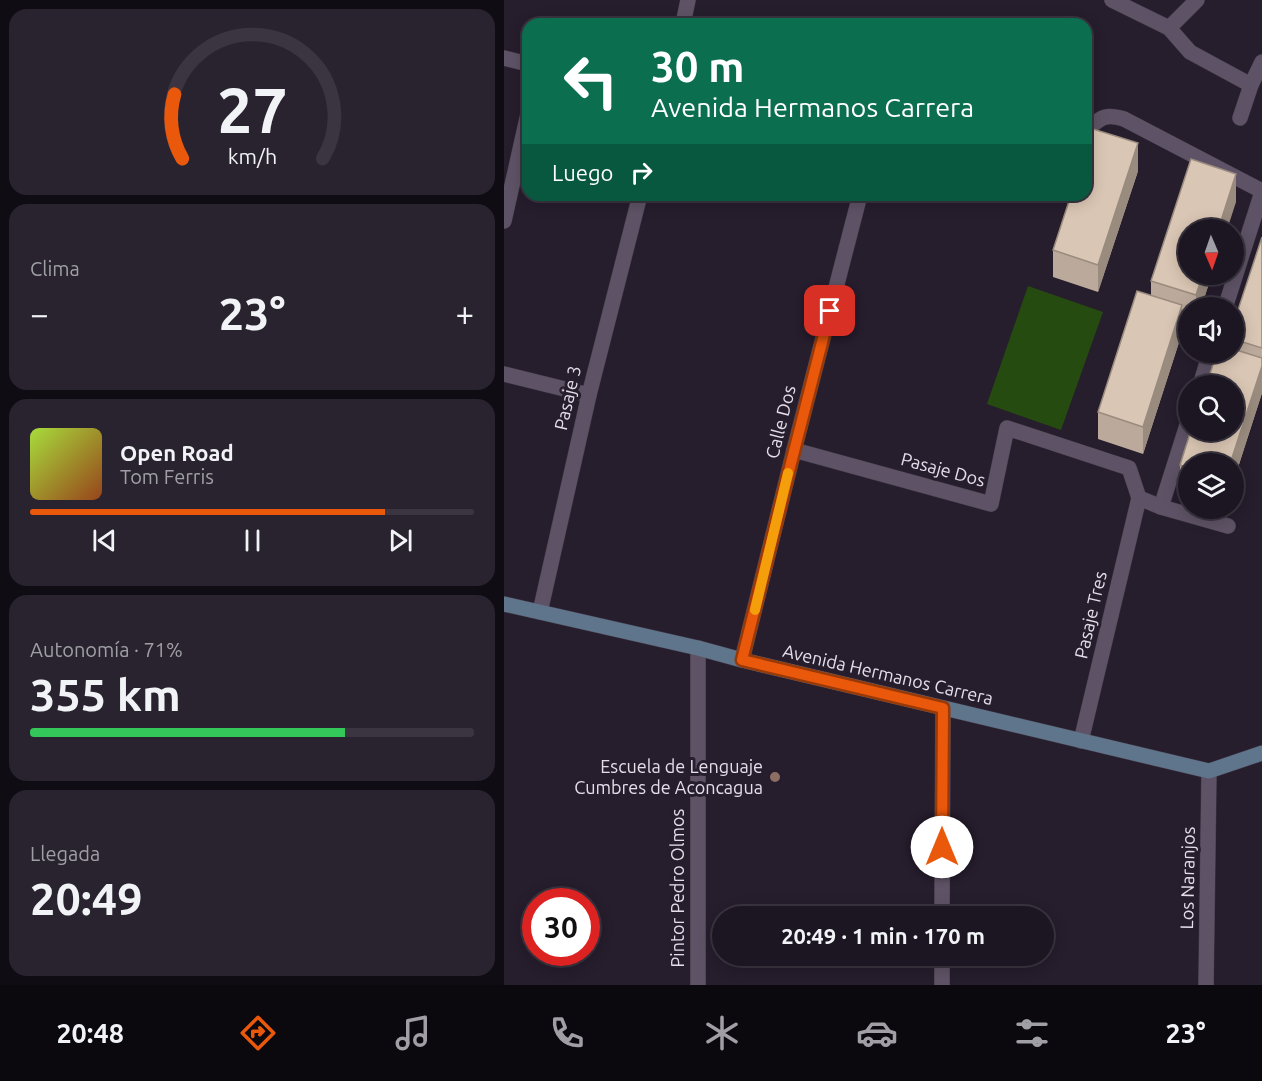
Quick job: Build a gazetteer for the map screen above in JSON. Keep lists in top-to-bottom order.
{
  "streets": {
    "street": [
      "Pasaje 3",
      "Calle Dos",
      "Pasaje Dos",
      "Pasaje Tres",
      "Avenida Hermanos Carrera",
      "Los Naranjos",
      "Pintor Pedro Olmos"
    ]
  },
  "crossings": [
    ["Pasaje 3", "Avenida Hermanos Carrera"],
    ["Calle Dos", "Pasaje Dos"],
    ["Calle Dos", "Avenida Hermanos Carrera"],
    ["Pasaje Dos", "Pasaje Tres"],
    ["Pasaje Tres", "Avenida Hermanos Carrera"],
    ["Avenida Hermanos Carrera", "Los Naranjos"],
    ["Avenida Hermanos Carrera", "Pintor Pedro Olmos"]
  ],
  "places": ["Escuela de Lenguaje Cumbres de Aconcagua"],
  "north": "bottom",
  "page": {
    "turn": ["30 m", "Avenida Hermanos Carrera"],
    "then": "Luego",
    "tile": [
      "Clima",
      ["Autonomía · 71%", "355 km"],
      ["Llegada", "20:49"]
    ],
    "heat": ["−", "23°", "+"],
    "song": ["Open Road", "Tom Ferris"],
    "limit": "30",
    "trip": "20:49 · 1 min · 170 m",
    "tabs": ["20:48", "23°"],
    "gauge": ["27", "km/h"]
  }
}
